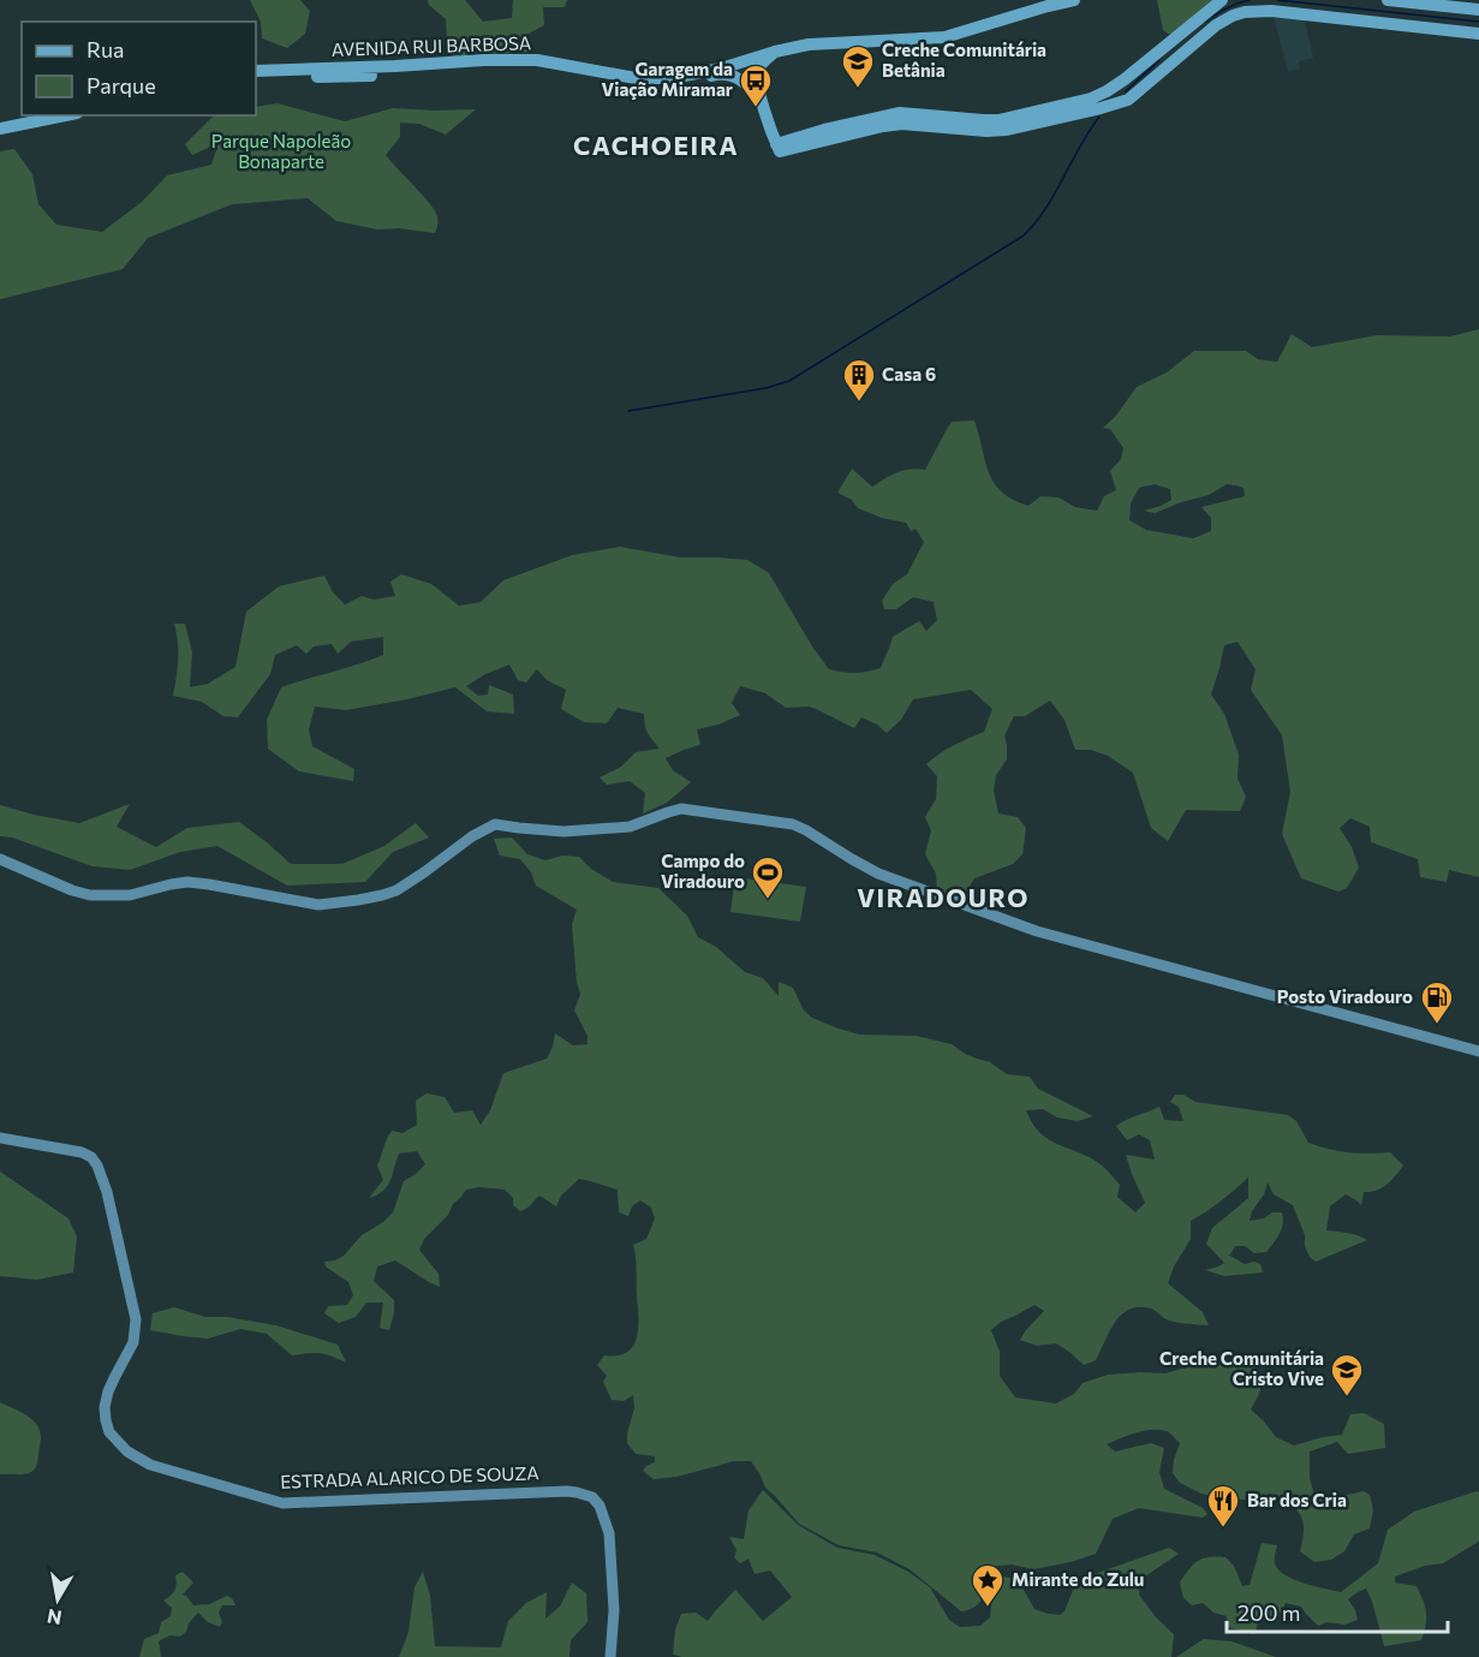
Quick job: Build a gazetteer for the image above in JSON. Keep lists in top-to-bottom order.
{
  "streets": {
    "main road": ["AVENIDA RUI BARBOSA", "ESTRADA ALARICO DE SOUZA"]
  },
  "districts": ["CACHOEIRA", "VIRADOURO"],
  "parks": ["Parque Napoleão Bonaparte"],
  "places": {
    "school or university": ["Creche Comunitária Betânia", "Creche Comunitária Cristo Vive"],
    "bus stop": ["Garagem da Viação Miramar"],
    "building": ["Casa 6"],
    "sports": ["Campo do Viradouro"],
    "fuel station": ["Posto Viradouro"],
    "restaurant": ["Bar dos Cria"],
    "place": ["Mirante do Zulu"]
  },
  "legend": ["Rua", "Parque"],
  "scale_bar": "200 m",
  "north": "bottom"
}
